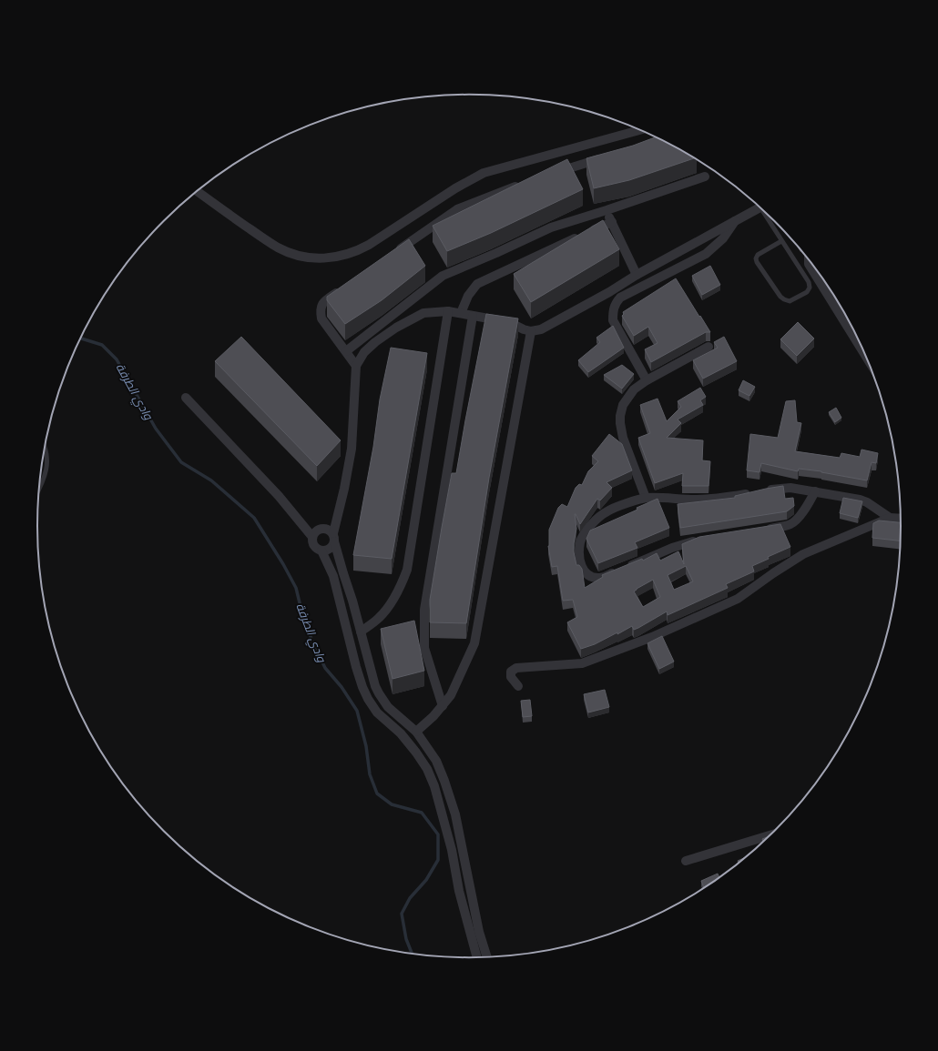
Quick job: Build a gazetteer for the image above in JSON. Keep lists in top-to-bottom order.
{
  "water": ["وادي الطرفة"]
}
